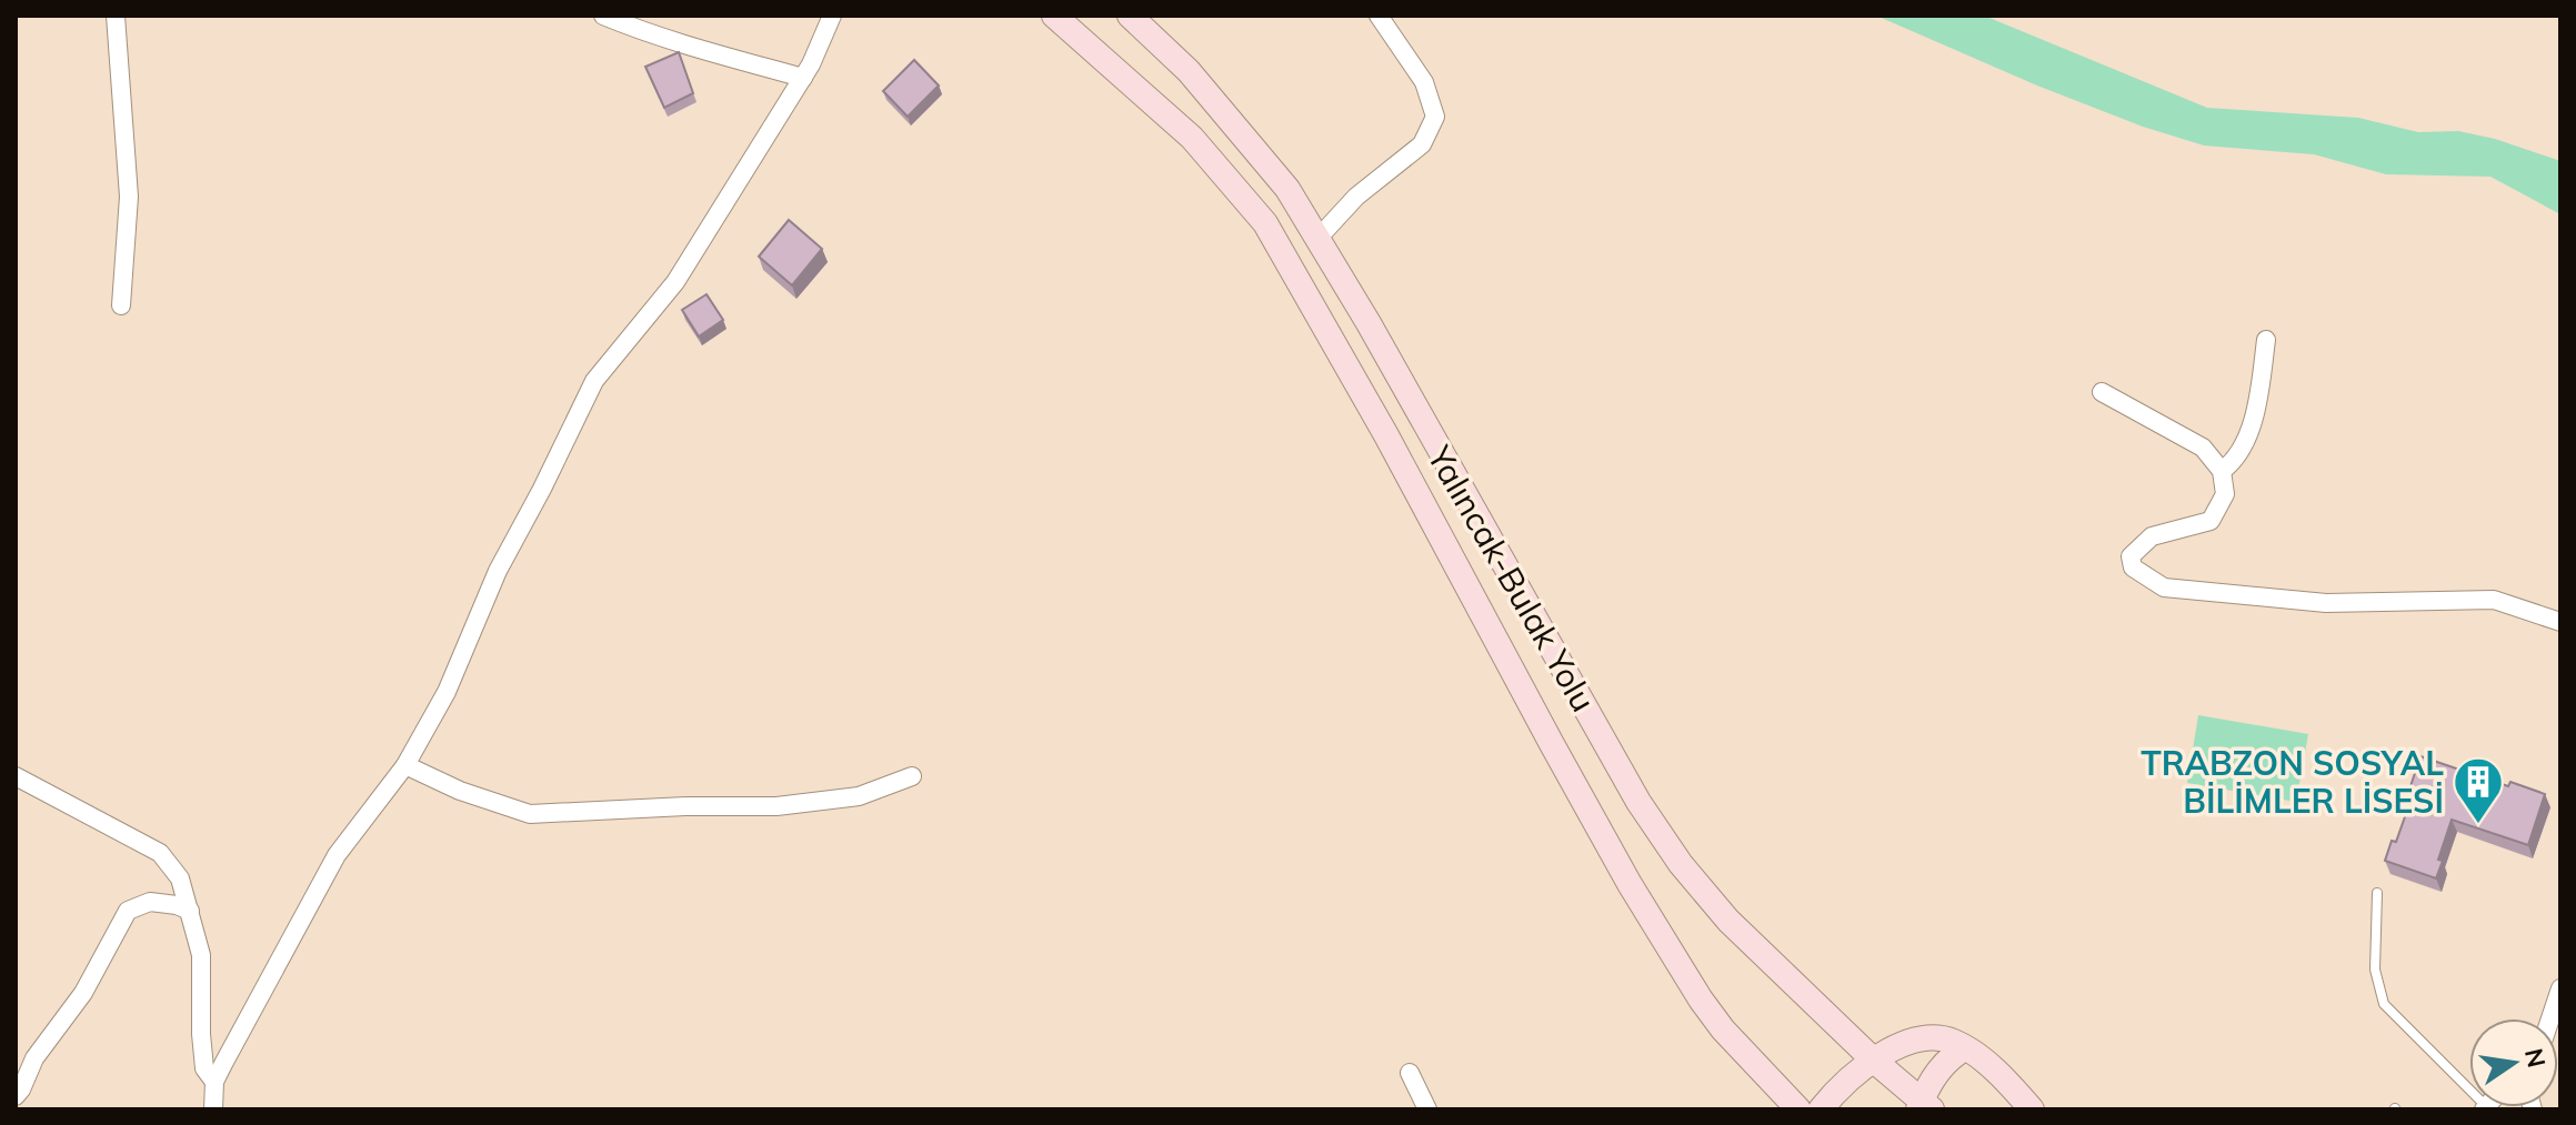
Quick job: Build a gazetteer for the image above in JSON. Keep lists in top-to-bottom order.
{
  "streets": {
    "main road": ["Yalıncak-Bulak Yolu"]
  },
  "places": {
    "building": ["TRABZON SOSYAL BİLİMLER LİSESİ"]
  },
  "north": "right"
}
